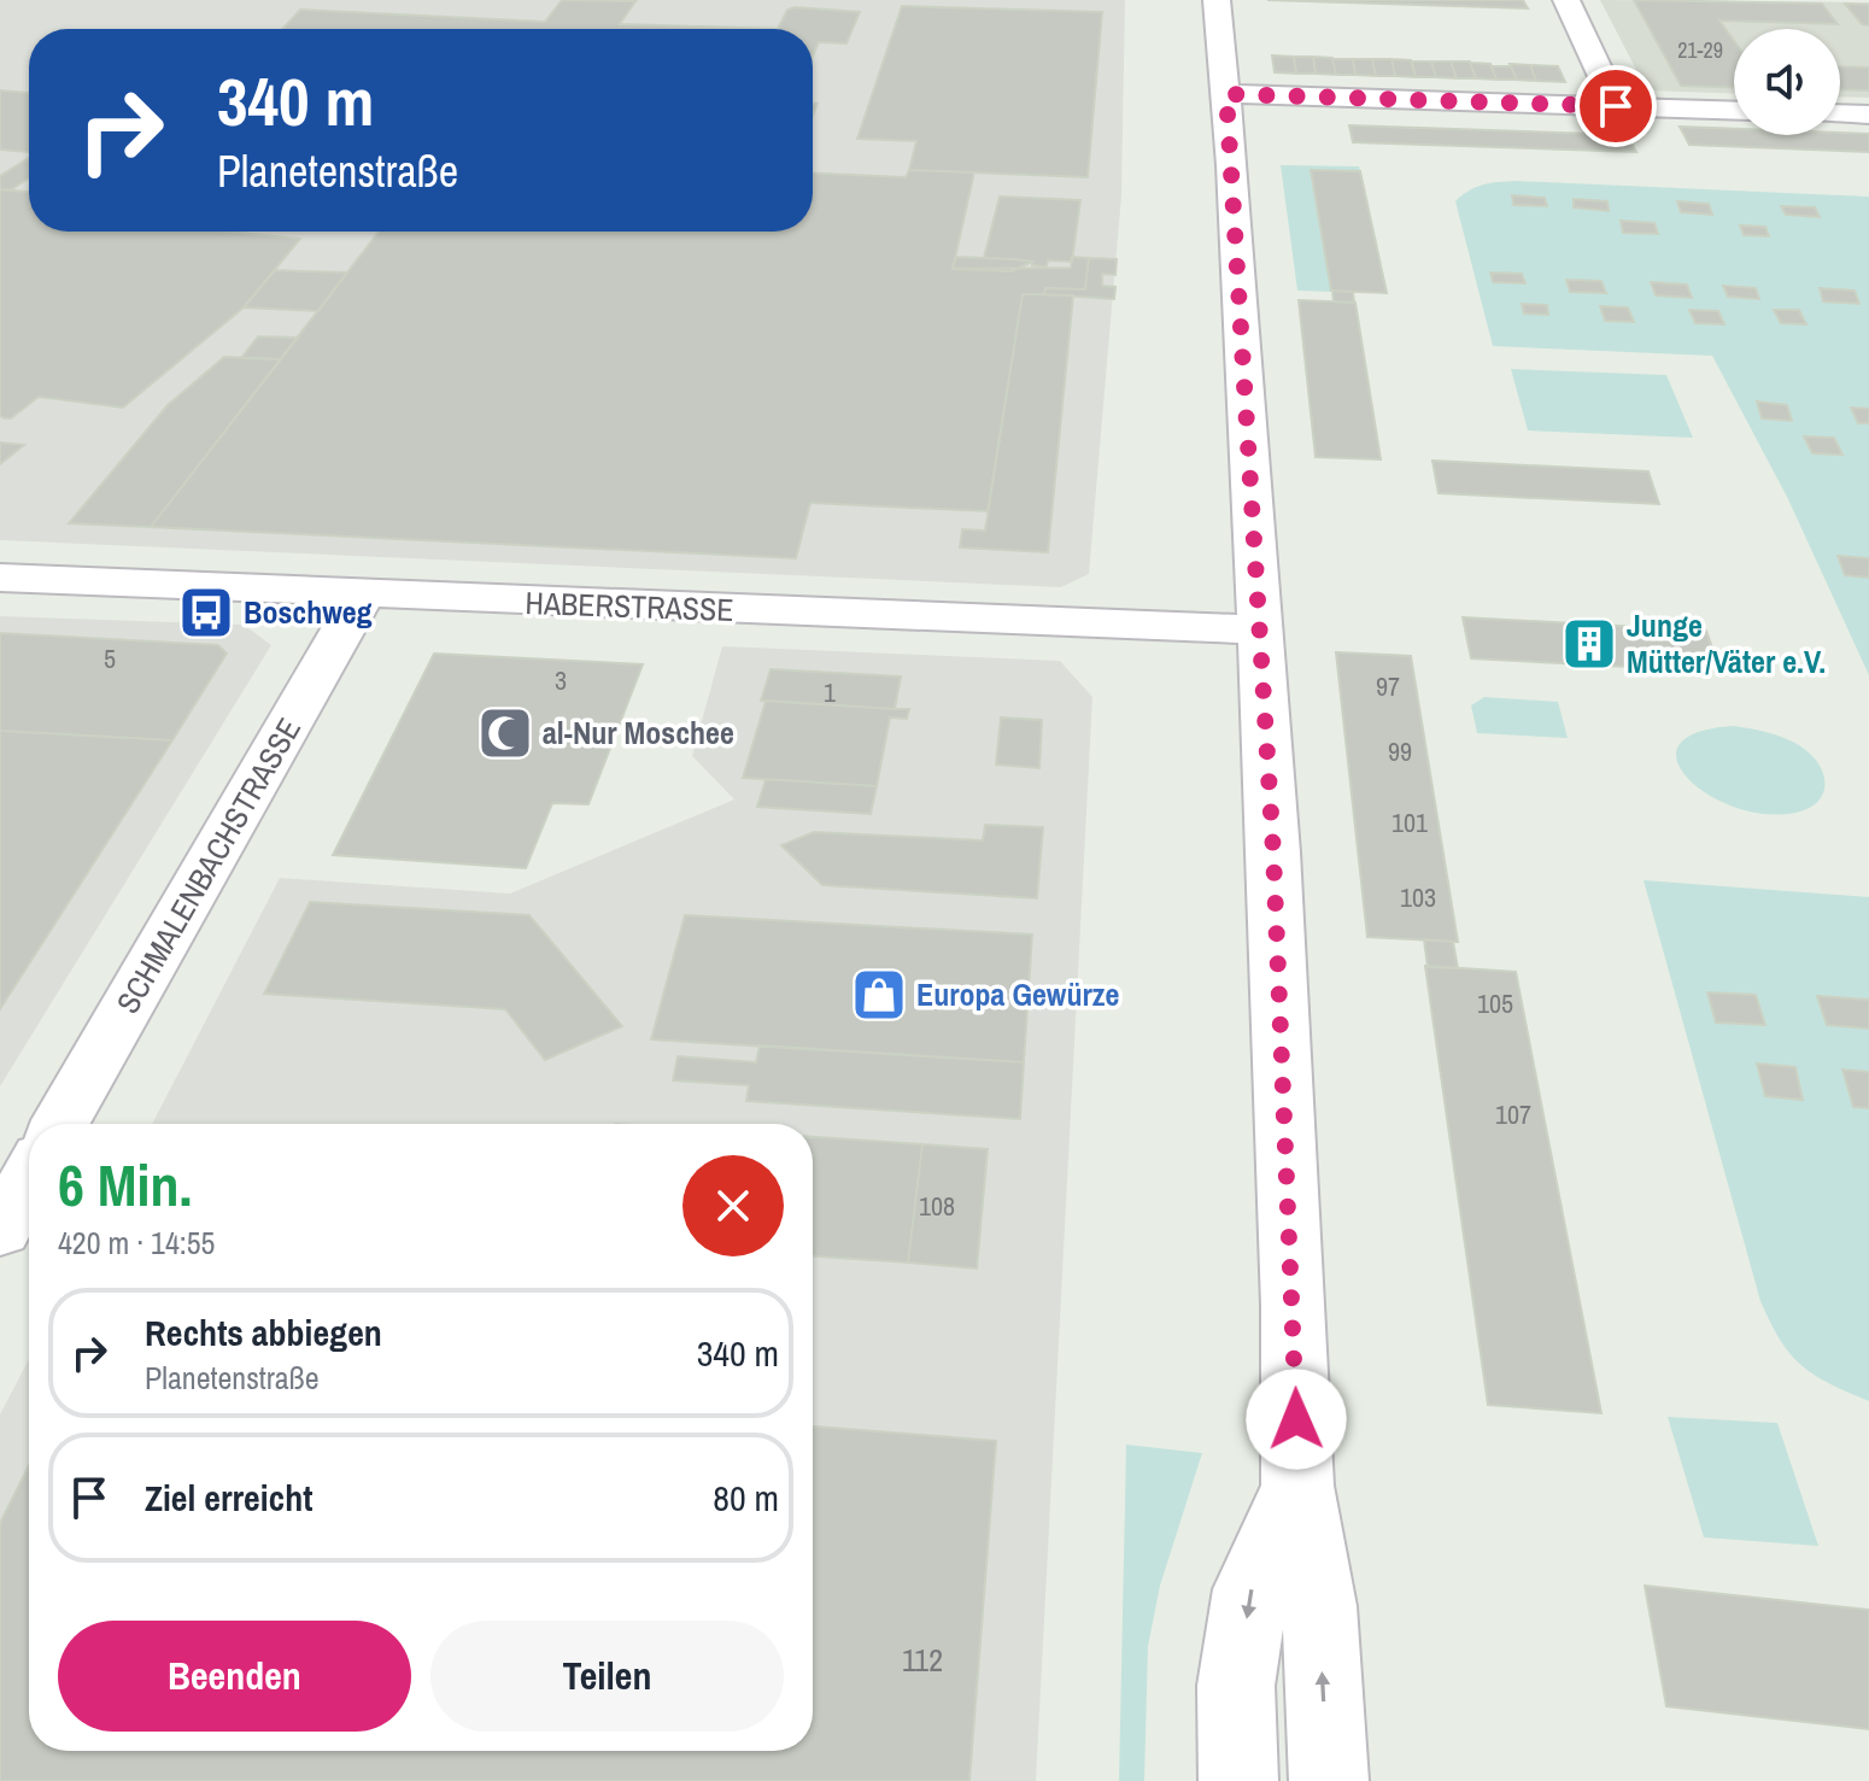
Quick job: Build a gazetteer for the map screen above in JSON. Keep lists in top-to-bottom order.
{
  "streets": {
    "street": ["HABERSTRASSE", "SCHMALENBACHSTRASSE"]
  },
  "crossings": [
    ["HABERSTRASSE", "SCHMALENBACHSTRASSE"]
  ],
  "places": {
    "bus stop": ["Boschweg"],
    "building": ["Junge Mütter/Väter e.V."],
    "mosque": ["al-Nur Moschee"],
    "shop": ["Europa Gewürze"]
  },
  "house_numbers": [
    "21-29",
    "5",
    "3",
    "97",
    "1",
    "99",
    "101",
    "103",
    "105",
    "107",
    "108",
    "112"
  ],
  "page": {
    "turn": ["340 m", "Planetenstraße"],
    "heading": ["6 Min.", "420 m · 14:55"],
    "list": [
      {
        "name": "Rechts abbiegen",
        "note": "Planetenstraße",
        "value": "340 m"
      },
      {
        "name": "Ziel erreicht",
        "value": "80 m"
      }
    ],
    "buttons": ["Beenden", "Teilen"]
  }
}
